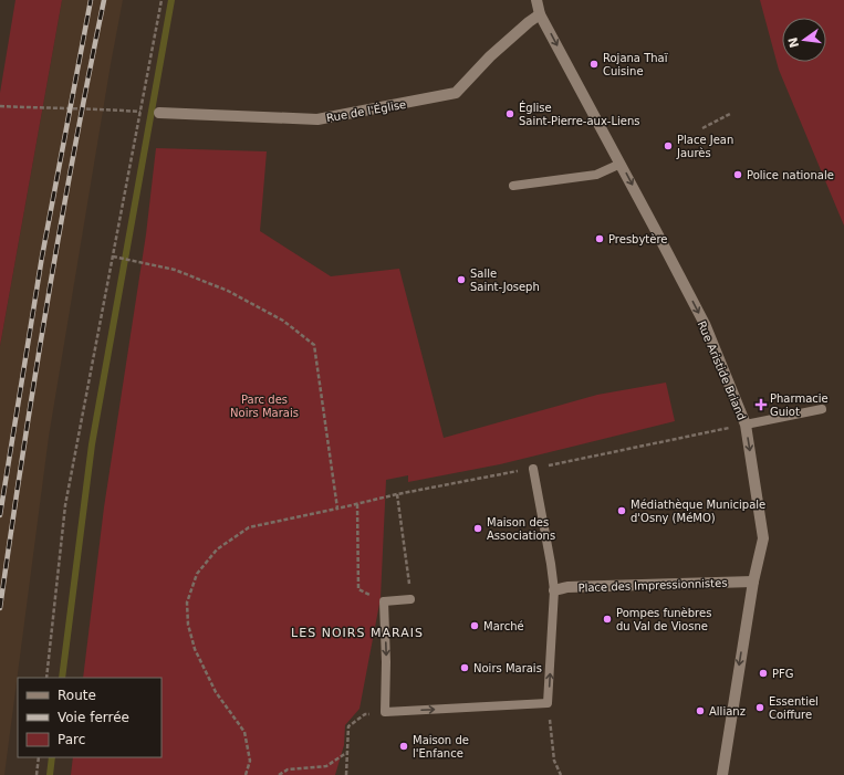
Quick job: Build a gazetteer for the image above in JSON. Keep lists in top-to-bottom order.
{
  "streets": {
    "street": ["Rue de l'Église", "Rue Aristide Briand", "Place des Impressionnistes"]
  },
  "crossings": [
    ["Rue de l'Église", "Rue Aristide Briand"],
    ["Rue Aristide Briand", "Place des Impressionnistes"]
  ],
  "one_way": ["Rue Aristide Briand"],
  "districts": ["LES NOIRS MARAIS"],
  "parks": ["Parc des Noirs Marais"],
  "places": {
    "other": [
      "Rojana Thaï Cuisine",
      "Église Saint-Pierre-aux-Liens",
      "Place Jean Jaurès",
      "Police nationale",
      "Presbytère",
      "Salle Saint-Joseph",
      "Médiathèque Municipale d'Osny (MéMO)",
      "Maison des Associations",
      "Pompes funèbres du Val de Viosne",
      "Marché",
      "Noirs Marais",
      "PFG",
      "Essentiel Coiffure",
      "Allianz",
      "Maison de l'Enfance"
    ],
    "health": ["Pharmacie Guiot"]
  },
  "legend": ["Route", "Voie ferrée", "Parc"],
  "north": "left"
}
